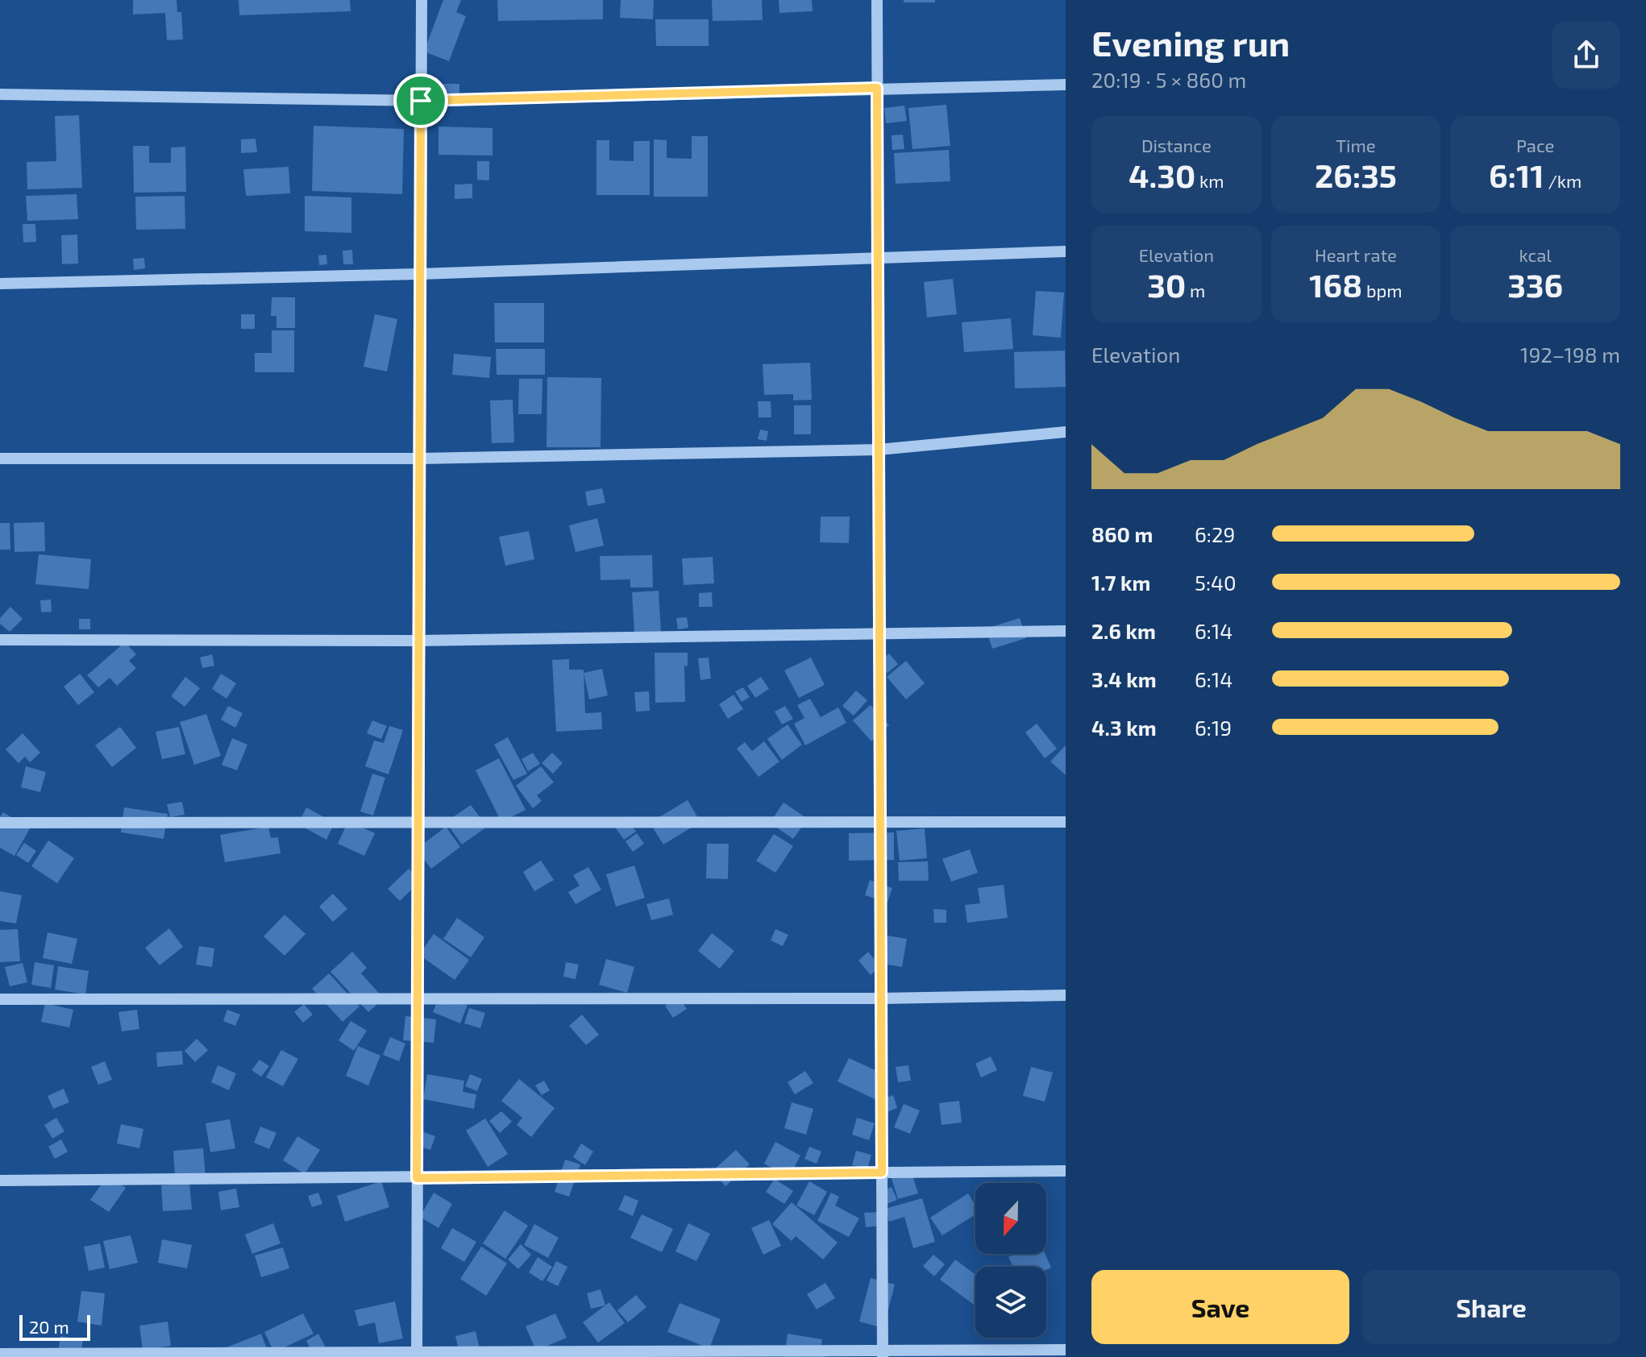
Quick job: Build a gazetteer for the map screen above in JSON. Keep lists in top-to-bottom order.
{
  "scale_bar": "20 m",
  "north": "bottom",
  "page": {
    "heading": ["Evening run", "20:19 · 5 × 860 m"],
    "stats": [
      ["Distance", "4.30 km"],
      ["Time", "26:35"],
      ["Pace", "6:11 /km"],
      ["Elevation", "30 m"],
      ["Heart rate", "168 bpm"],
      ["kcal", "336"]
    ],
    "chart": ["Elevation", "192–198 m"],
    "list": [
      {
        "name": "860 m",
        "note": "6:29"
      },
      {
        "name": "1.7 km",
        "note": "5:40"
      },
      {
        "name": "2.6 km",
        "note": "6:14"
      },
      {
        "name": "3.4 km",
        "note": "6:14"
      },
      {
        "name": "4.3 km",
        "note": "6:19"
      }
    ],
    "buttons": ["Save", "Share"],
    "scale": "20 m"
  }
}
